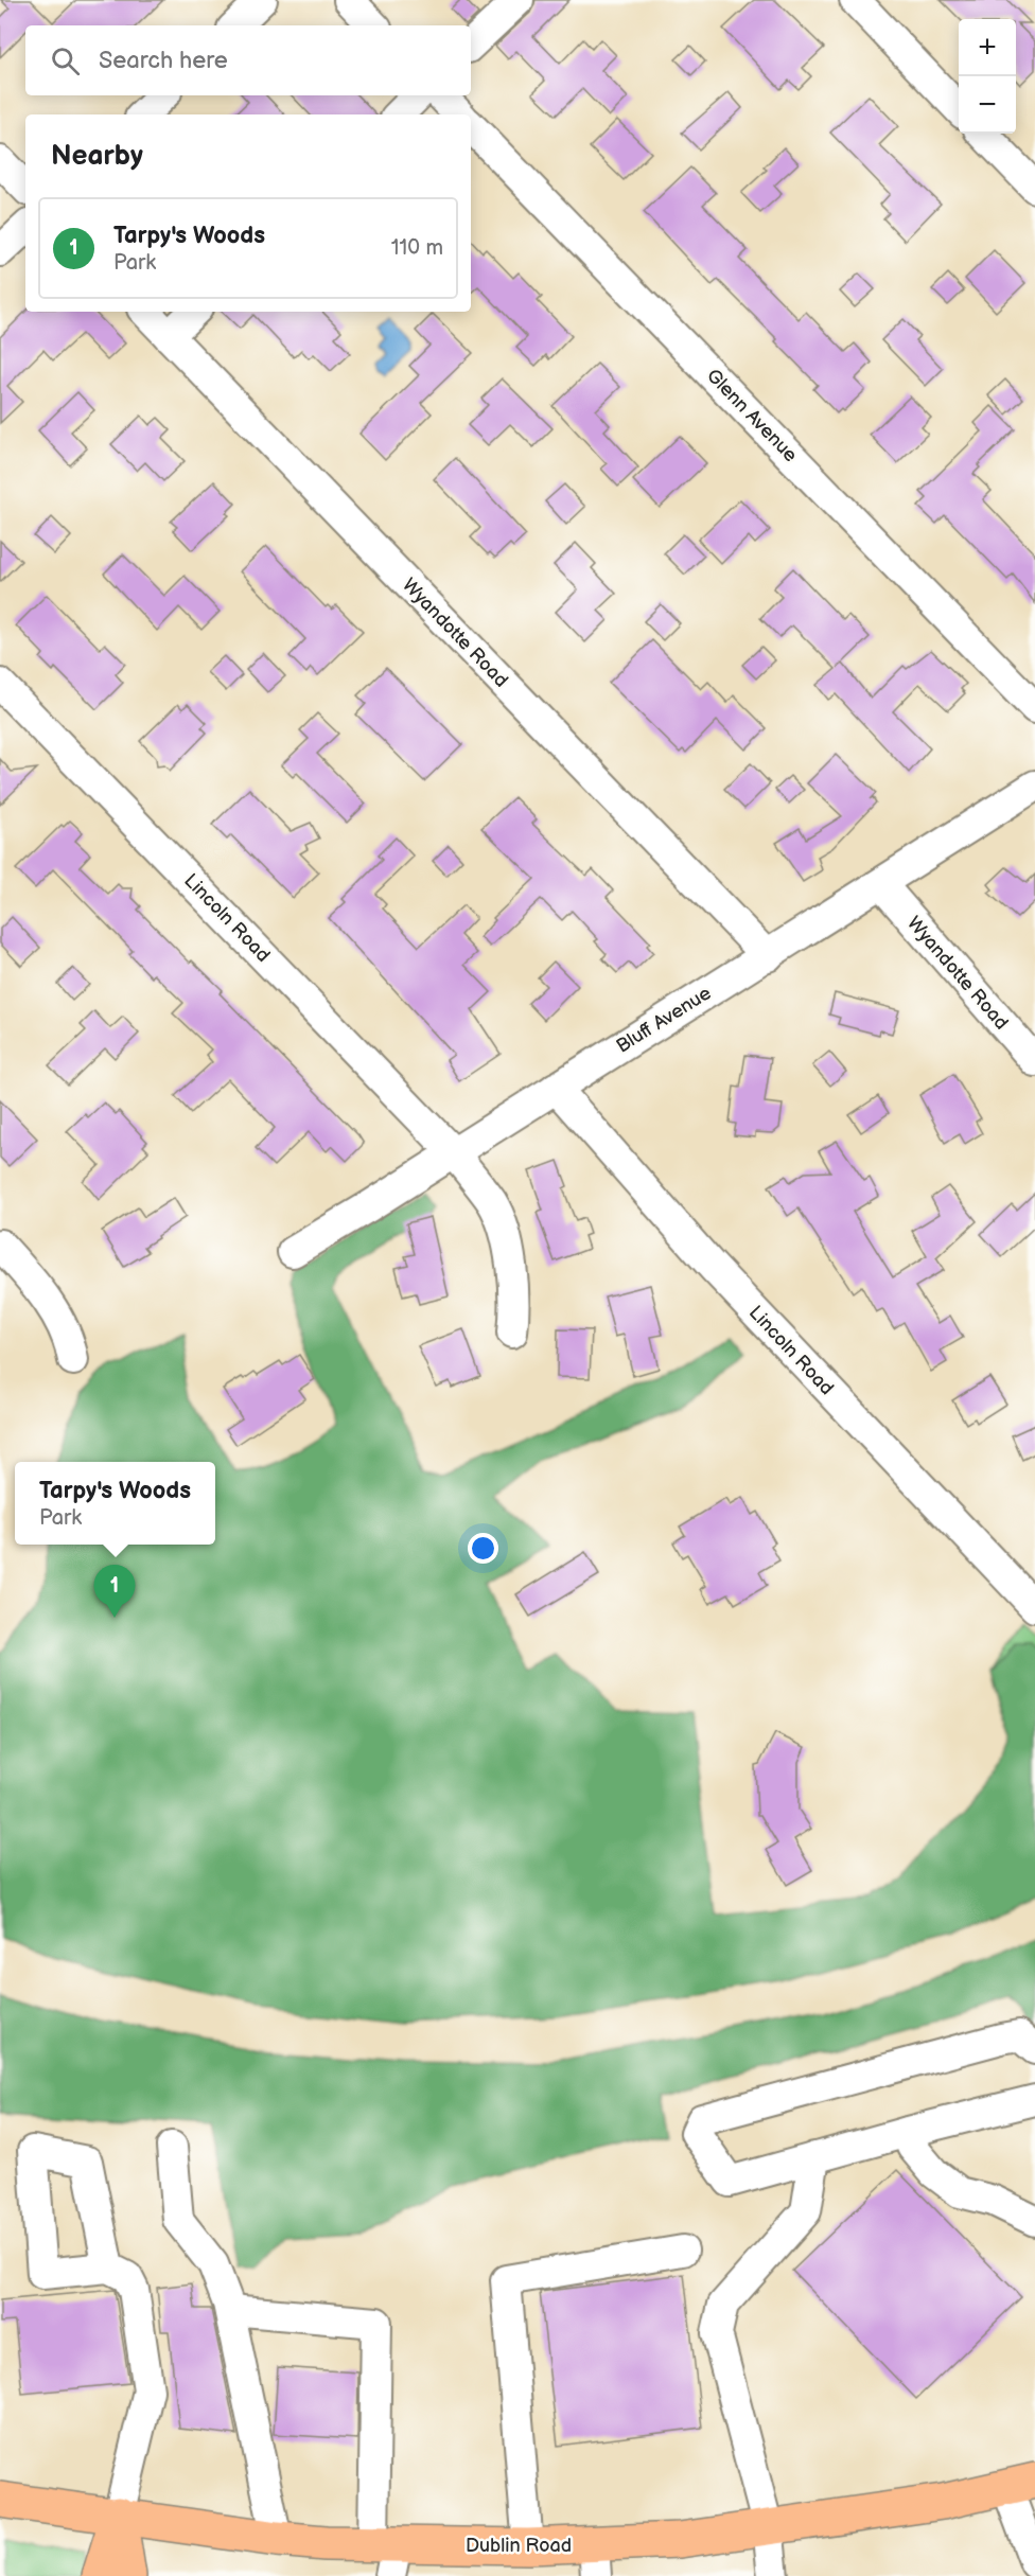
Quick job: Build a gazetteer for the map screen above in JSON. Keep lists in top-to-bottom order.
{
  "streets": {
    "main road": ["Dublin Road"],
    "street": [
      "Glenn Avenue",
      "Wyandotte Road",
      "Lincoln Road",
      "Bluff Avenue"
    ]
  },
  "crossings": [
    ["Wyandotte Road", "Bluff Avenue"],
    ["Lincoln Road", "Bluff Avenue"]
  ],
  "page": {
    "map_buttons": ["+", "−"],
    "search": "Search here",
    "heading": "Nearby",
    "list": [
      {
        "mark": "1",
        "name": "Tarpy's Woods",
        "note": "Park",
        "value": "110 m"
      }
    ],
    "popup": ["Tarpy's Woods", "Park"],
    "pins": "1"
  }
}
